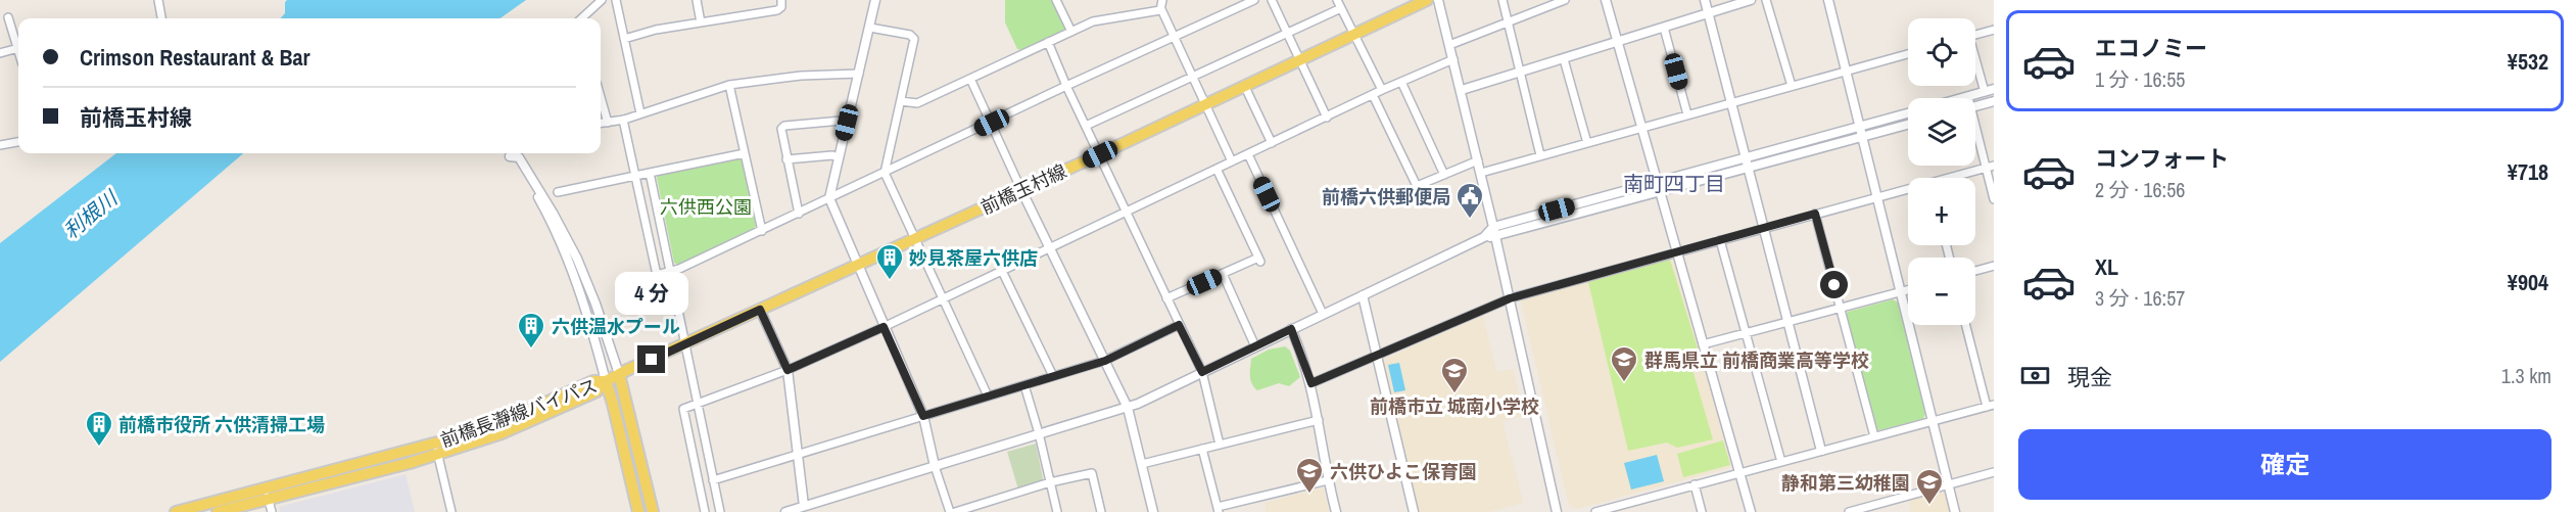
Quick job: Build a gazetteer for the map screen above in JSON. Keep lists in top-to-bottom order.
{
  "streets": {
    "main road": ["前橋玉村線", "前橋長瀞線バイパス"]
  },
  "crossings": [
    ["前橋玉村線", "前橋長瀞線バイパス"]
  ],
  "districts": ["南町四丁目"],
  "water": ["利根川"],
  "parks": ["六供西公園"],
  "places": {
    "public building": ["前橋六供郵便局"],
    "building": ["妙見茶屋六供店", "六供温水プール", "前橋市役所 六供清掃工場"],
    "school or university": [
      "群馬県立 前橋商業高等学校",
      "前橋市立 城南小学校",
      "六供ひよこ保育園",
      "静和第三幼稚園"
    ]
  },
  "page": {
    "list": [
      {
        "name": "エコノミー",
        "note": "1 分 · 16:55",
        "value": "¥532"
      },
      {
        "name": "コンフォート",
        "note": "2 分 · 16:56",
        "value": "¥718"
      },
      {
        "name": "XL",
        "note": "3 分 · 16:57",
        "value": "¥904"
      }
    ],
    "map_buttons": ["+", "−"],
    "banner": ["Crimson Restaurant & Bar", "前橋玉村線"],
    "bubble": "4 分",
    "pay": ["現金", "1.3 km"],
    "buttons": "確定"
  }
}
